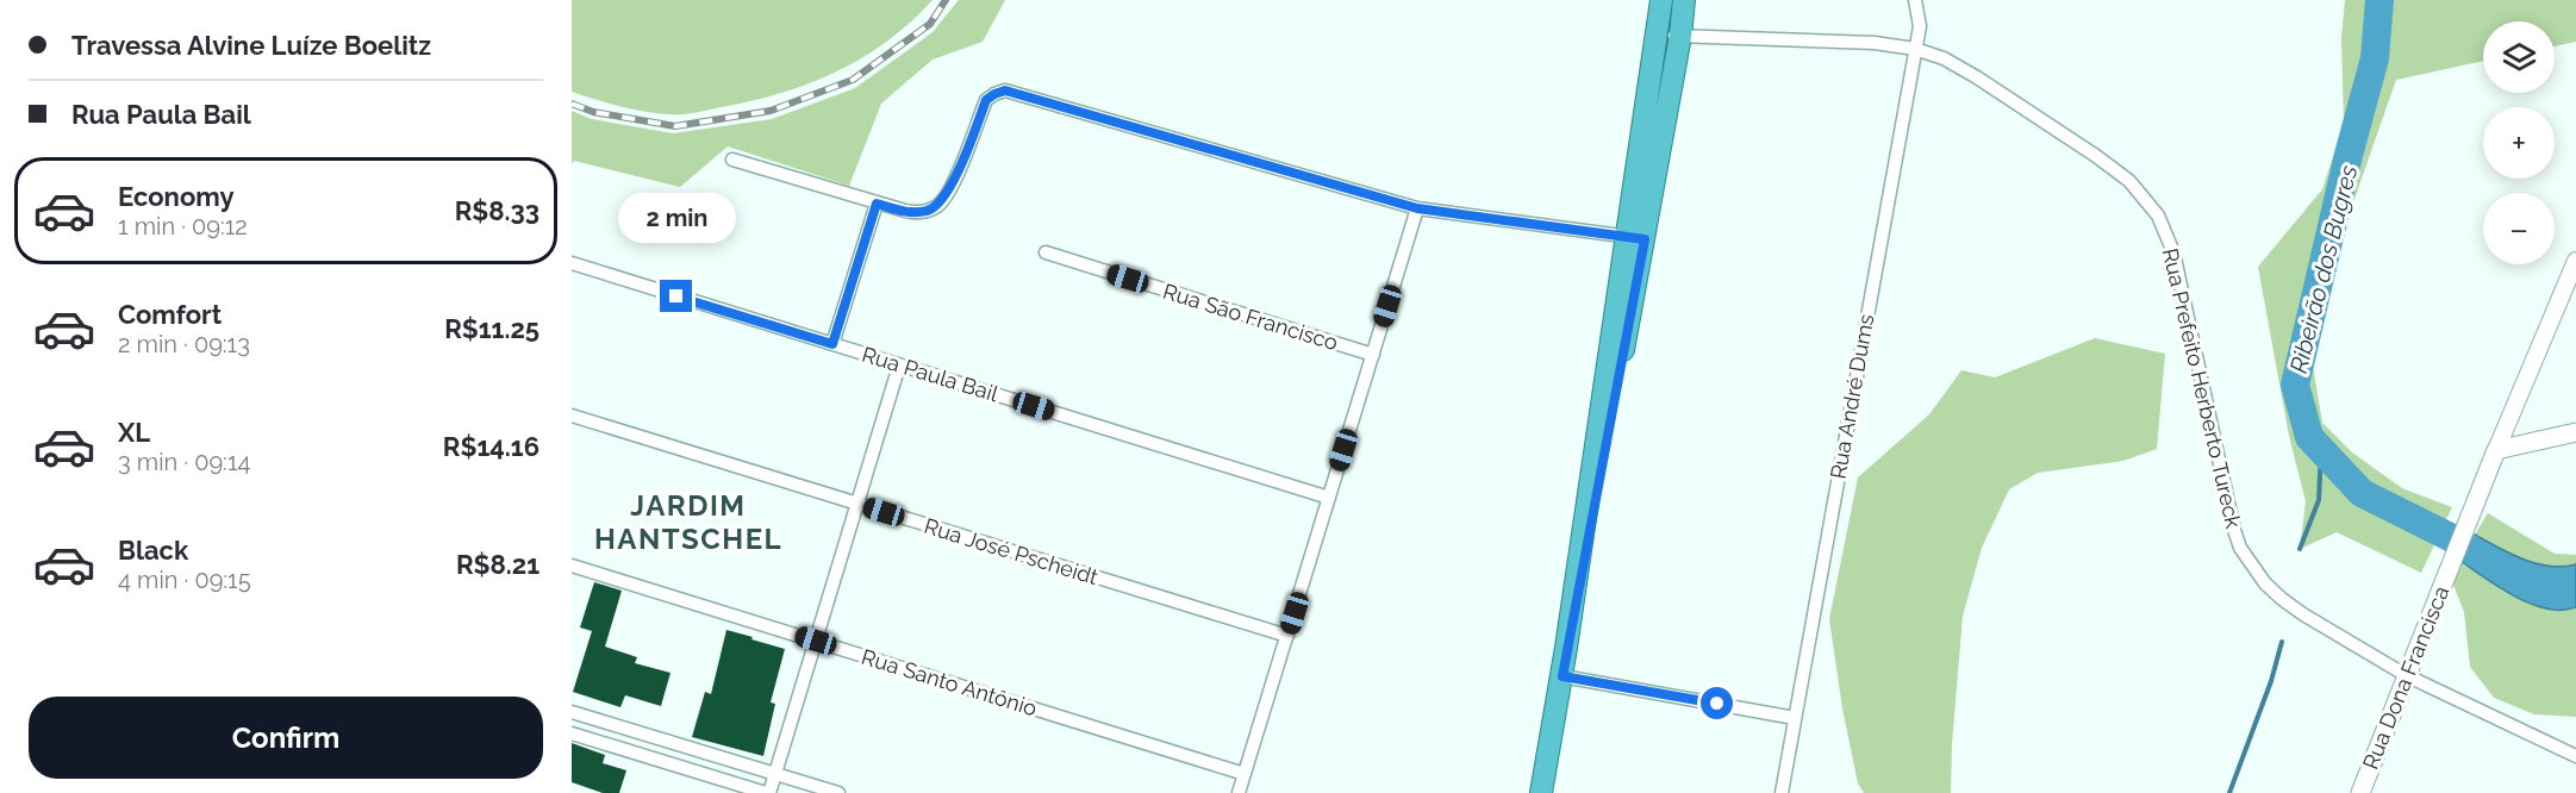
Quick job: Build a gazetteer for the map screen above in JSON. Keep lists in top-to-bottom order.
{
  "streets": {
    "main road": ["Rua Dona Francisca"],
    "street": [
      "Rua São Francisco",
      "Rua Paula Bail",
      "Rua Prefeito Herberto Tureck",
      "Rua André Dums",
      "Rua José Pscheidt",
      "Rua Santo Antônio"
    ]
  },
  "crossings": [
    ["Rua Prefeito Herberto Tureck", "Rua André Dums"],
    ["Rua Prefeito Herberto Tureck", "Rua Dona Francisca"]
  ],
  "districts": ["JARDIM HANTSCHEL"],
  "water": ["Ribeirão dos Bugres"],
  "page": {
    "banner": ["Travessa Alvine Luíze Boelitz", "Rua Paula Bail"],
    "map_buttons": ["+", "−"],
    "list": [
      {
        "name": "Economy",
        "note": "1 min · 09:12",
        "value": "R$8.33"
      },
      {
        "name": "Comfort",
        "note": "2 min · 09:13",
        "value": "R$11.25"
      },
      {
        "name": "XL",
        "note": "3 min · 09:14",
        "value": "R$14.16"
      },
      {
        "name": "Black",
        "note": "4 min · 09:15",
        "value": "R$8.21"
      }
    ],
    "bubble": "2 min",
    "buttons": "Confirm"
  }
}
